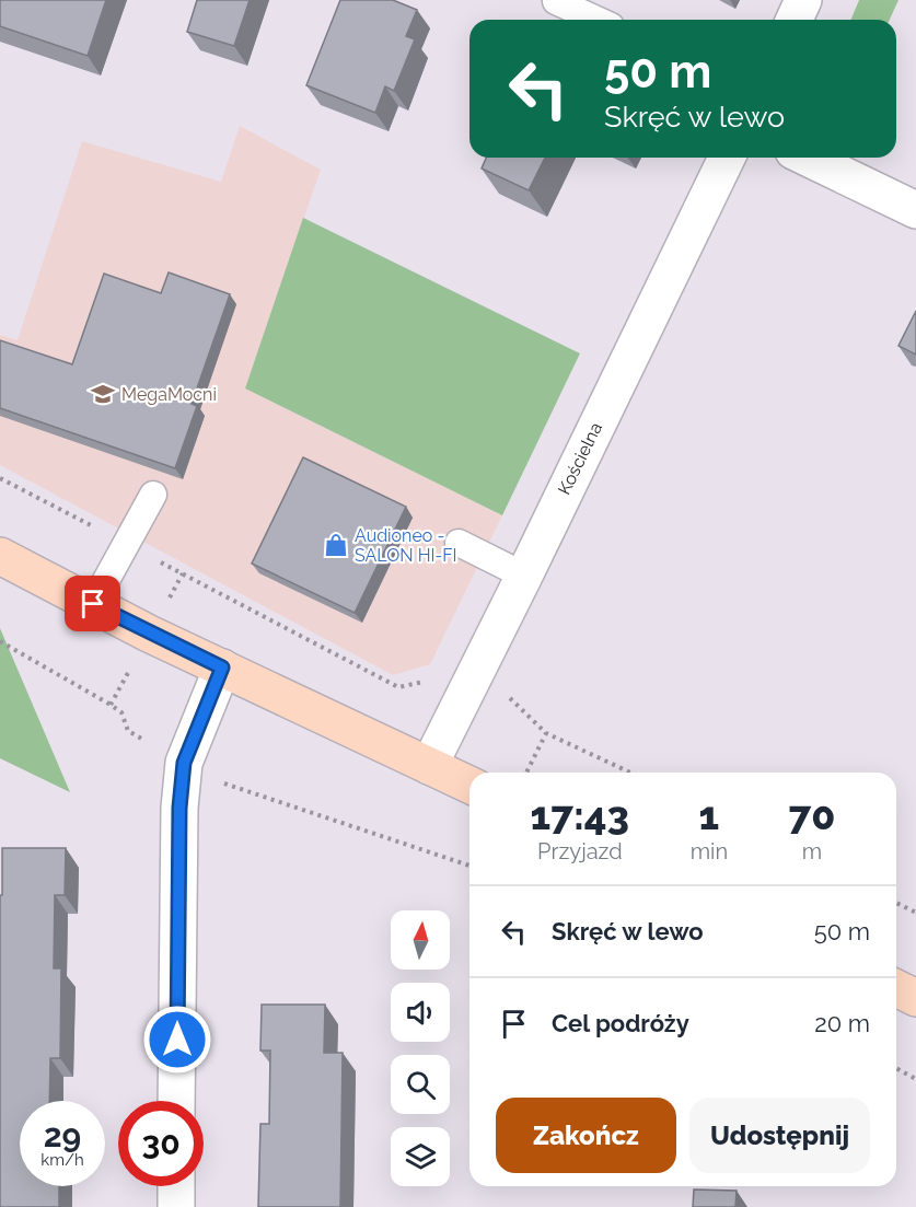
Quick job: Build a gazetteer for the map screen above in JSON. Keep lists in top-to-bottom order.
{
  "streets": {
    "street": ["Kościelna"]
  },
  "places": {
    "school or university": ["MegaMocni"],
    "shop": ["Audioneo - SALON HI-FI"]
  },
  "north": "top",
  "page": {
    "turn": ["50 m", "Skręć w lewo"],
    "eta": [
      "17:43",
      "Przyjazd",
      "1",
      "min",
      "70",
      "m"
    ],
    "list": [
      {
        "name": "Skręć w lewo",
        "value": "50 m"
      },
      {
        "name": "Cel podróży",
        "value": "20 m"
      }
    ],
    "buttons": ["Zakończ", "Udostępnij"],
    "speed": "29 km/h",
    "limit": "30"
  }
}
